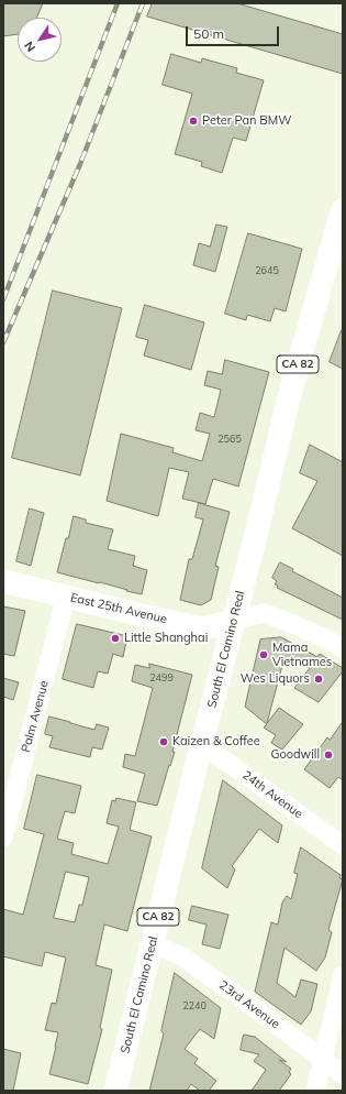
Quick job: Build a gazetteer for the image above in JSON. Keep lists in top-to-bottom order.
{
  "streets": {
    "main road": ["CA 82", "East 25th Avenue", "South El Camino Real"],
    "street": ["Palm Avenue", "24th Avenue", "23rd Avenue"]
  },
  "crossings": [
    ["East 25th Avenue", "South El Camino Real"],
    ["East 25th Avenue", "Palm Avenue"],
    ["South El Camino Real", "24th Avenue"],
    ["South El Camino Real", "23rd Avenue"]
  ],
  "places": [
    "Peter Pan BMW",
    "Little Shanghai",
    "Mama Vietnames",
    "Wes Liquors",
    "Kaizen & Coffee",
    "Goodwill"
  ],
  "house_numbers": [
    "2645",
    "2565",
    "2499",
    "2240"
  ],
  "scale_bar": "50 m",
  "north": "bottom left"
}
